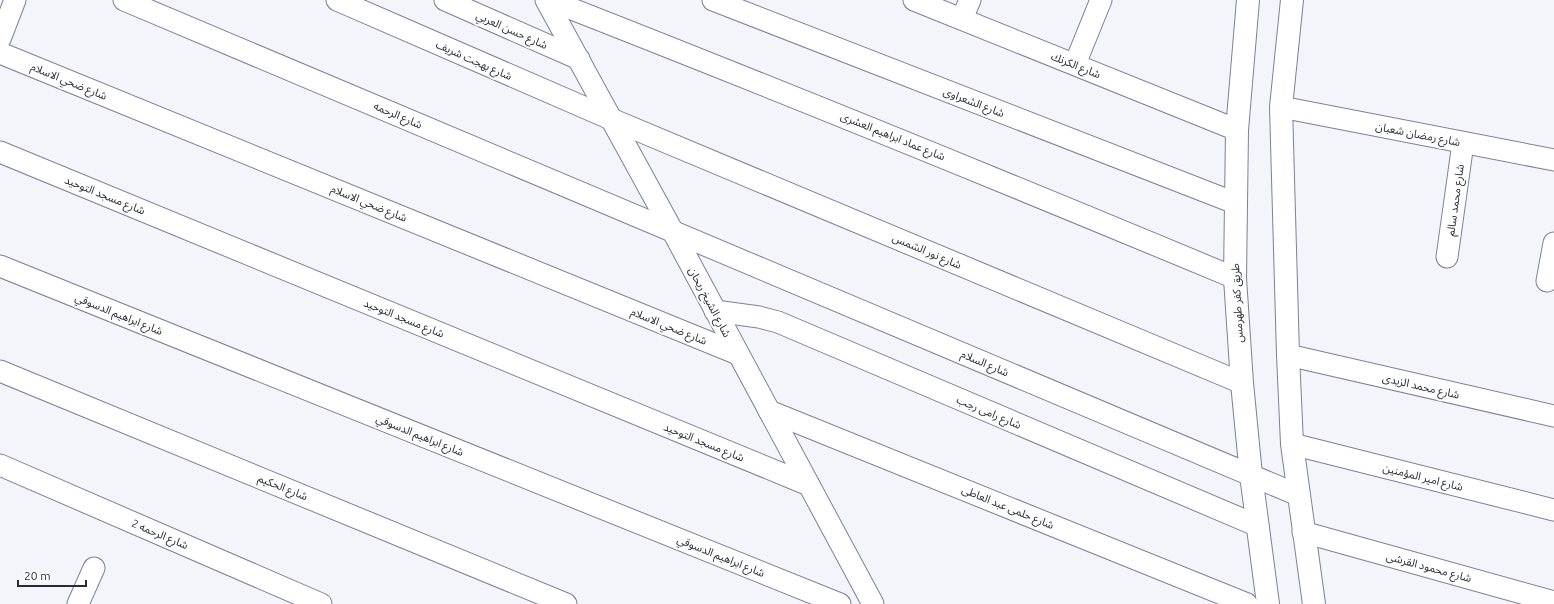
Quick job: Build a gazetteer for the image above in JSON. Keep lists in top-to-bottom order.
{
  "streets": {
    "street": [
      "شارع حسن العربي",
      "شارع بهجت شريف",
      "شارع الكرنك",
      "شارع ضحي الاسلام",
      "شارع الشعراوى",
      "شارع الرحمه",
      "شارع رمضان شعبان",
      "شارع عماد ابراهيم العشرى",
      "شارع مسجد التوحيد",
      "شارع محمد سالم",
      "شارع نور الشمس",
      "شارع الشيخ ريحان",
      "طريق كفر طهرمس",
      "شارع ابراهيم الدسوقي",
      "شارع السلام",
      "شارع محمد الزيدى",
      "شارع رامى رجب",
      "شارع امير المؤمنين",
      "شارع الحكيم",
      "شارع حلمى عبد العاطى",
      "شارع الرحمه 2",
      "شارع محمود القرشى"
    ]
  },
  "crossings": [
    ["شارع حسن العربي", "شارع الشيخ ريحان"],
    ["شارع بهجت شريف", "شارع نور الشمس"],
    ["شارع بهجت شريف", "شارع الشيخ ريحان"],
    ["شارع الكرنك", "طريق كفر طهرمس"],
    ["شارع ضحي الاسلام", "شارع الشيخ ريحان"],
    ["شارع الشعراوى", "طريق كفر طهرمس"],
    ["شارع الرحمه", "شارع الشيخ ريحان"],
    ["شارع الرحمه", "شارع السلام"],
    ["شارع رمضان شعبان", "شارع محمد سالم"],
    ["شارع عماد ابراهيم العشرى", "طريق كفر طهرمس"],
    ["شارع مسجد التوحيد", "شارع الشيخ ريحان"],
    ["شارع نور الشمس", "شارع الشيخ ريحان"],
    ["شارع نور الشمس", "طريق كفر طهرمس"],
    ["شارع الشيخ ريحان", "شارع السلام"],
    ["شارع الشيخ ريحان", "شارع رامى رجب"],
    ["شارع الشيخ ريحان", "شارع حلمى عبد العاطى"],
    ["طريق كفر طهرمس", "شارع السلام"],
    ["طريق كفر طهرمس", "شارع رامى رجب"]
  ],
  "scale_bar": "20 m"
}
